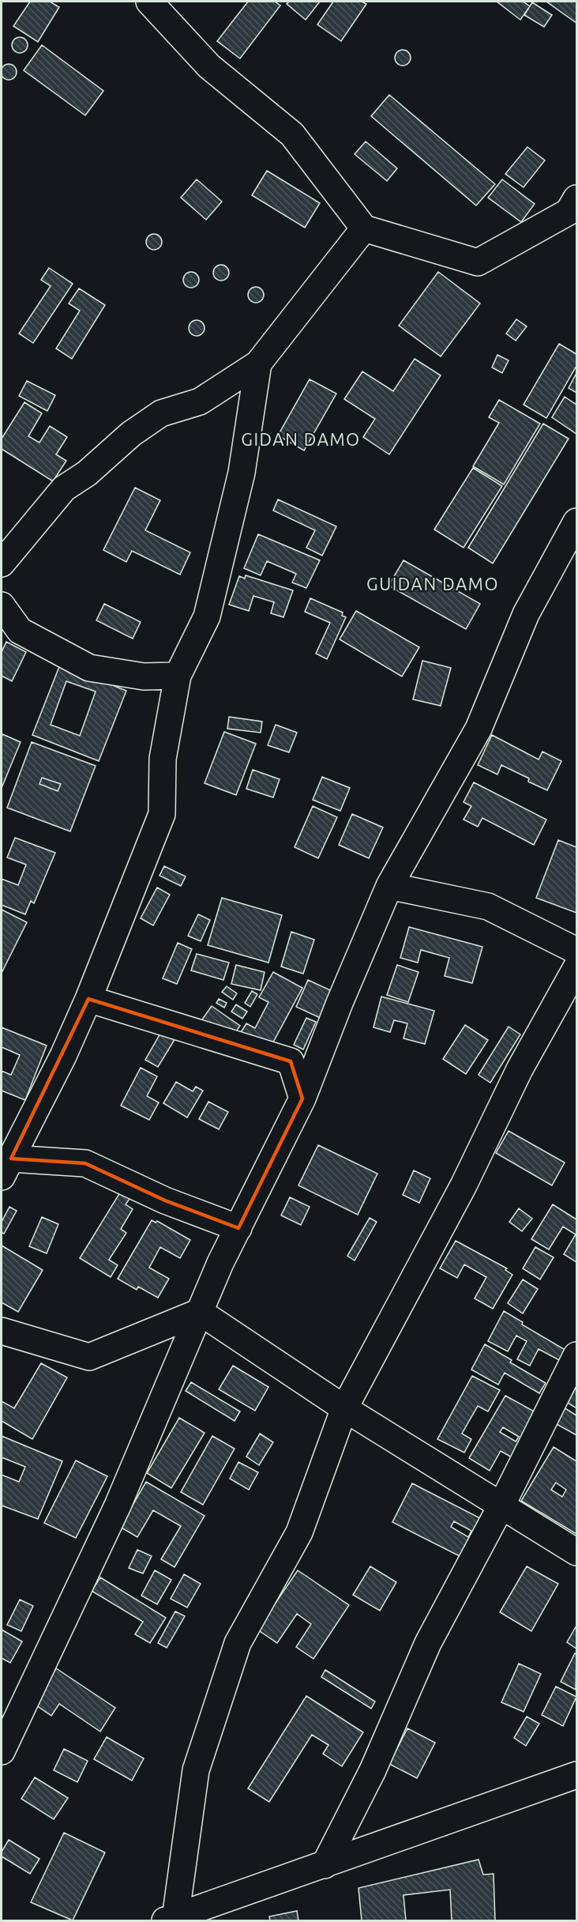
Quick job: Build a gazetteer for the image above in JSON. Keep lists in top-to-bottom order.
{
  "districts": ["GIDAN DAMO", "GUIDAN DAMO"]
}
